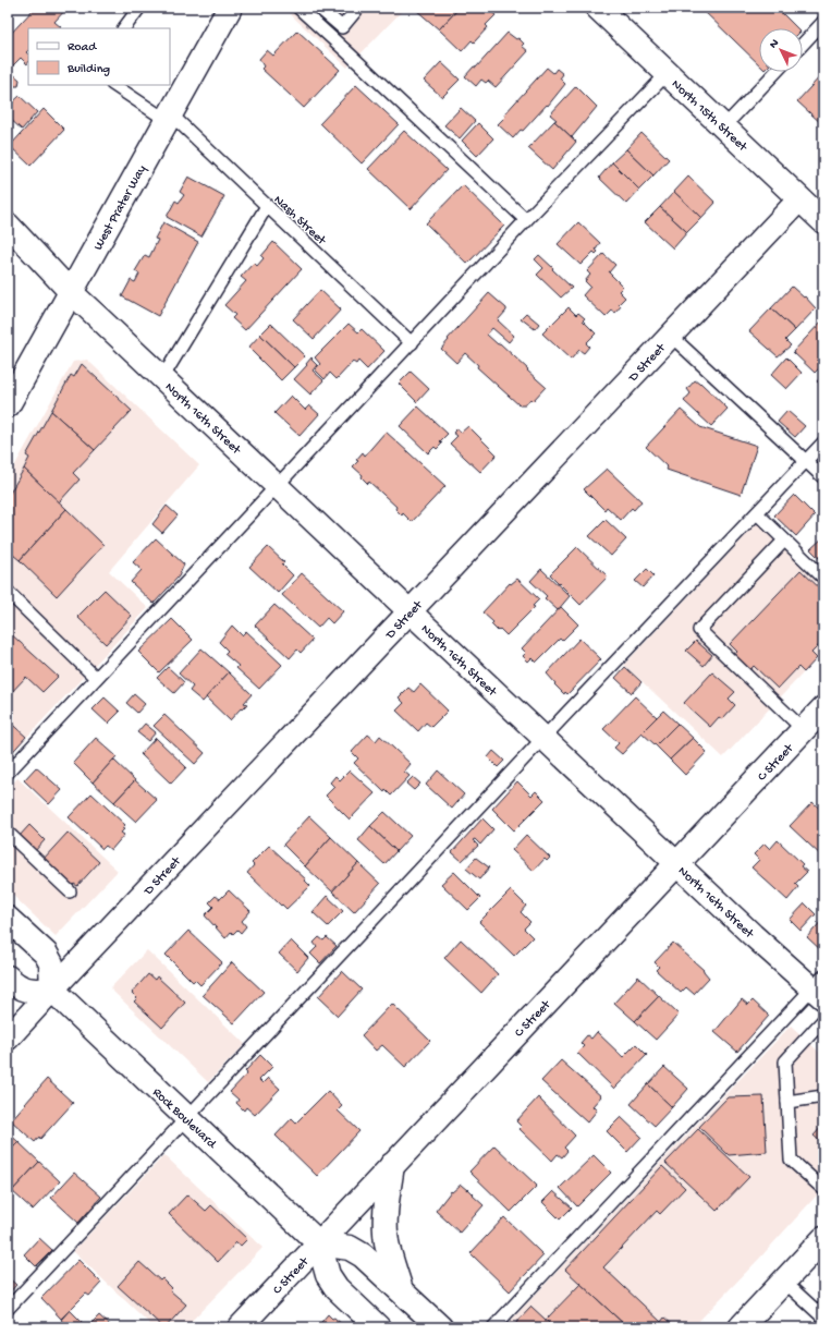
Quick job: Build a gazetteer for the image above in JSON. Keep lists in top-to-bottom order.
{
  "streets": {
    "main road": [
      "North 15th Street",
      "West Prater Way",
      "C Street",
      "Rock Boulevard"
    ],
    "street": ["D Street", "North 16th Street"],
    "lane": ["Nash Street"]
  },
  "crossings": [
    ["North 15th Street", "D Street"],
    ["West Prater Way", "Nash Street"],
    ["West Prater Way", "North 16th Street"],
    ["D Street", "North 16th Street"],
    ["D Street", "Rock Boulevard"],
    ["North 16th Street", "C Street"],
    ["C Street", "Rock Boulevard"]
  ],
  "legend": ["Road", "Building"],
  "north": "top left"
}
